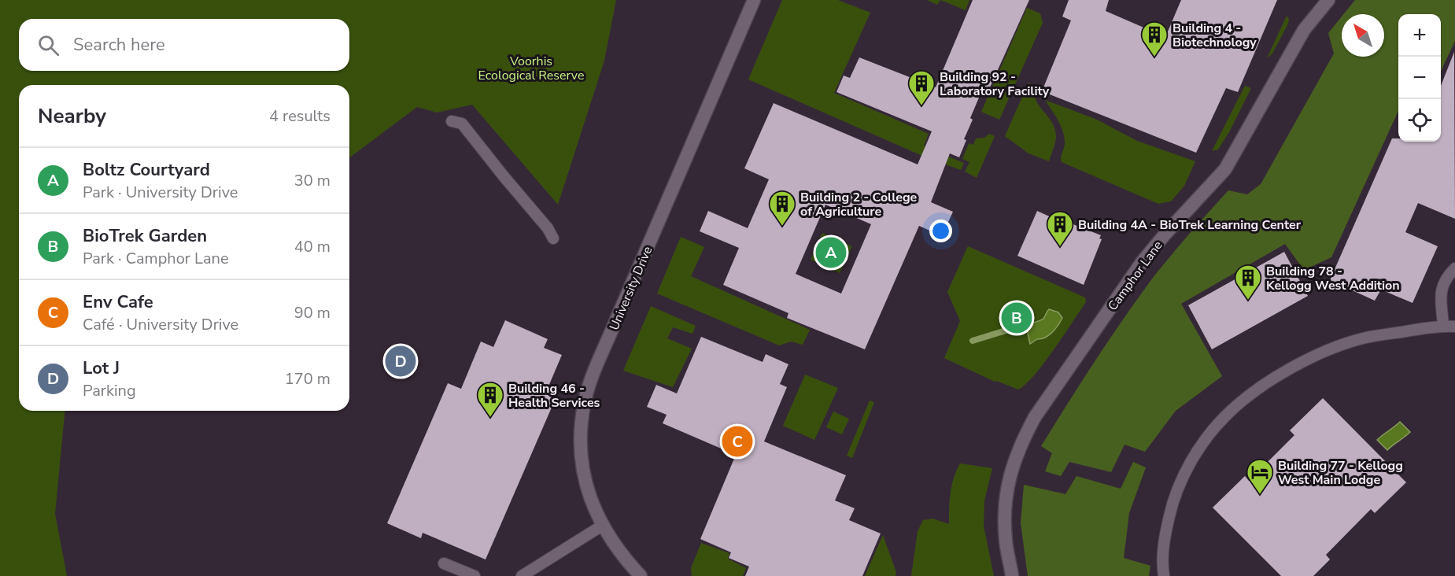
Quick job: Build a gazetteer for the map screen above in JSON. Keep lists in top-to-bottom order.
{
  "streets": {
    "street": ["Camphor Lane", "University Drive"]
  },
  "parks": ["Voorhis Ecological Reserve"],
  "places": {
    "building": [
      "Building 4 - Biotechnology",
      "Building 92 - Laboratory Facility",
      "Building 2 - College of Agriculture",
      "Building 4A - BioTrek Learning Center",
      "Building 78 - Kellogg West Addition",
      "Building 46 - Health Services"
    ],
    "hotel": ["Building 77 - Kellogg West Main Lodge"]
  },
  "north": "top left",
  "page": {
    "map_buttons": ["+", "−"],
    "search": "Search here",
    "heading": ["Nearby", "4 results"],
    "list": [
      {
        "mark": "A",
        "name": "Boltz Courtyard",
        "note": "Park · University Drive",
        "value": "30 m"
      },
      {
        "mark": "B",
        "name": "BioTrek Garden",
        "note": "Park · Camphor Lane",
        "value": "40 m"
      },
      {
        "mark": "C",
        "name": "Env Cafe",
        "note": "Café · University Drive",
        "value": "90 m"
      },
      {
        "mark": "D",
        "name": "Lot J",
        "note": "Parking",
        "value": "170 m"
      }
    ],
    "pins": [
      "A",
      "B",
      "D",
      "C"
    ]
  }
}
